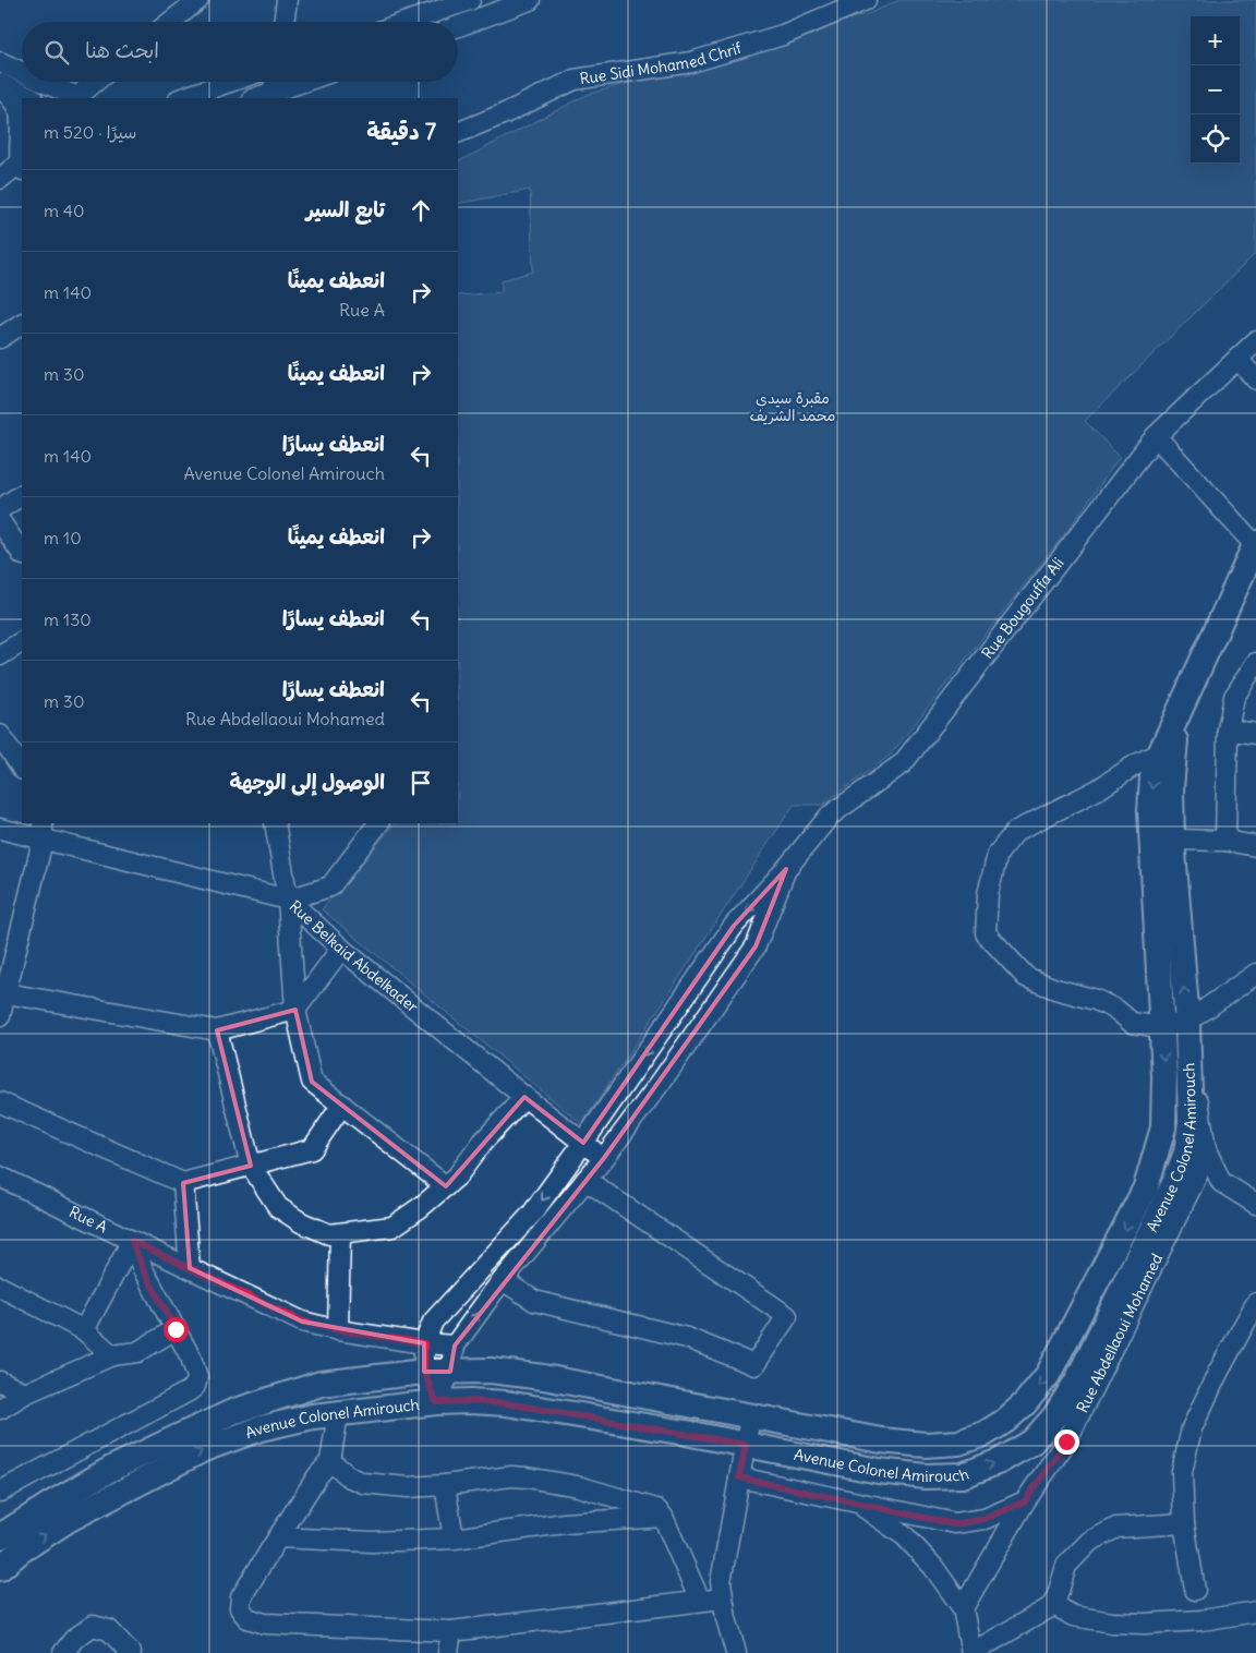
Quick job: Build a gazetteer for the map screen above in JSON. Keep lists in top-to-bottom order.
{
  "streets": {
    "main road": ["Avenue Colonel Amirouch"],
    "street": [
      "Rue Sidi Mohamed Chrif",
      "Rue Bougouffa Ali",
      "Rue Belkaid Abdelkader",
      "Rue A",
      "Rue Abdellaoui Mohamed"
    ]
  },
  "crossings": [
    ["Avenue Colonel Amirouch", "Rue Abdellaoui Mohamed"]
  ],
  "parks": ["مقبرة سيدي محمد الشريف"],
  "page": {
    "map_buttons": ["+", "−"],
    "search": "ابحث هنا",
    "heading": ["7 دقيقة", "سيرًا · 520 m"],
    "list": [
      ["تابع السير", "40 m"],
      ["انعطف يمينًا", "Rue A", "140 m"],
      ["انعطف يمينًا", "30 m"],
      ["انعطف يسارًا", "Avenue Colonel Amirouch", "140 m"],
      ["انعطف يمينًا", "10 m"],
      ["انعطف يسارًا", "130 m"],
      ["انعطف يسارًا", "Rue Abdellaoui Mohamed", "30 m"],
      "الوصول إلى الوجهة"
    ]
  }
}
